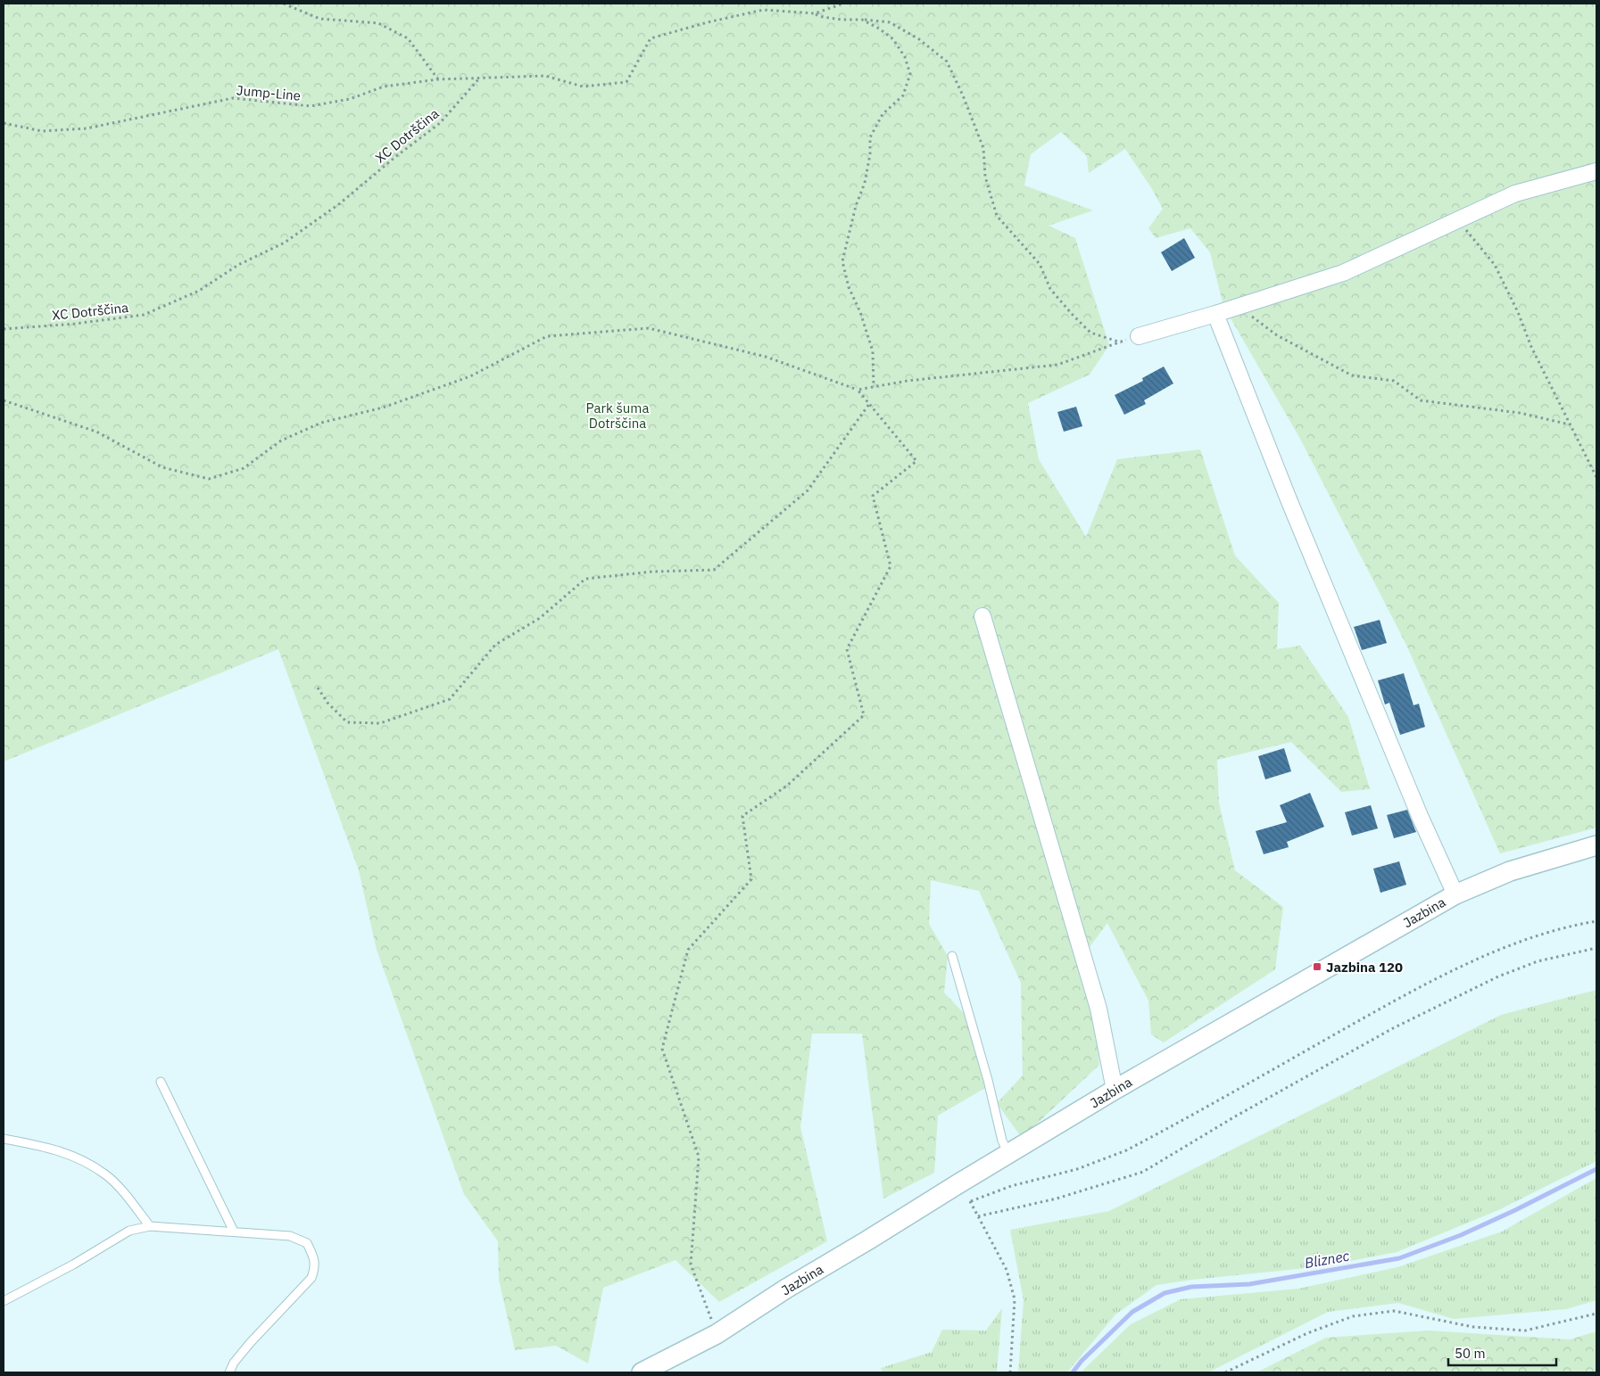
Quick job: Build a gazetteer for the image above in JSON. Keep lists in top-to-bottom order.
{
  "streets": {
    "street": ["Jazbina"],
    "path": ["Jump-Line", "XC Dotrščina"]
  },
  "crossings": [
    ["Jump-Line", "XC Dotrščina"]
  ],
  "water": ["Bliznec"],
  "parks": ["Park šuma Dotrščina"],
  "places": {
    "transit": ["Jazbina 120"]
  },
  "scale_bar": "50 m"
}
